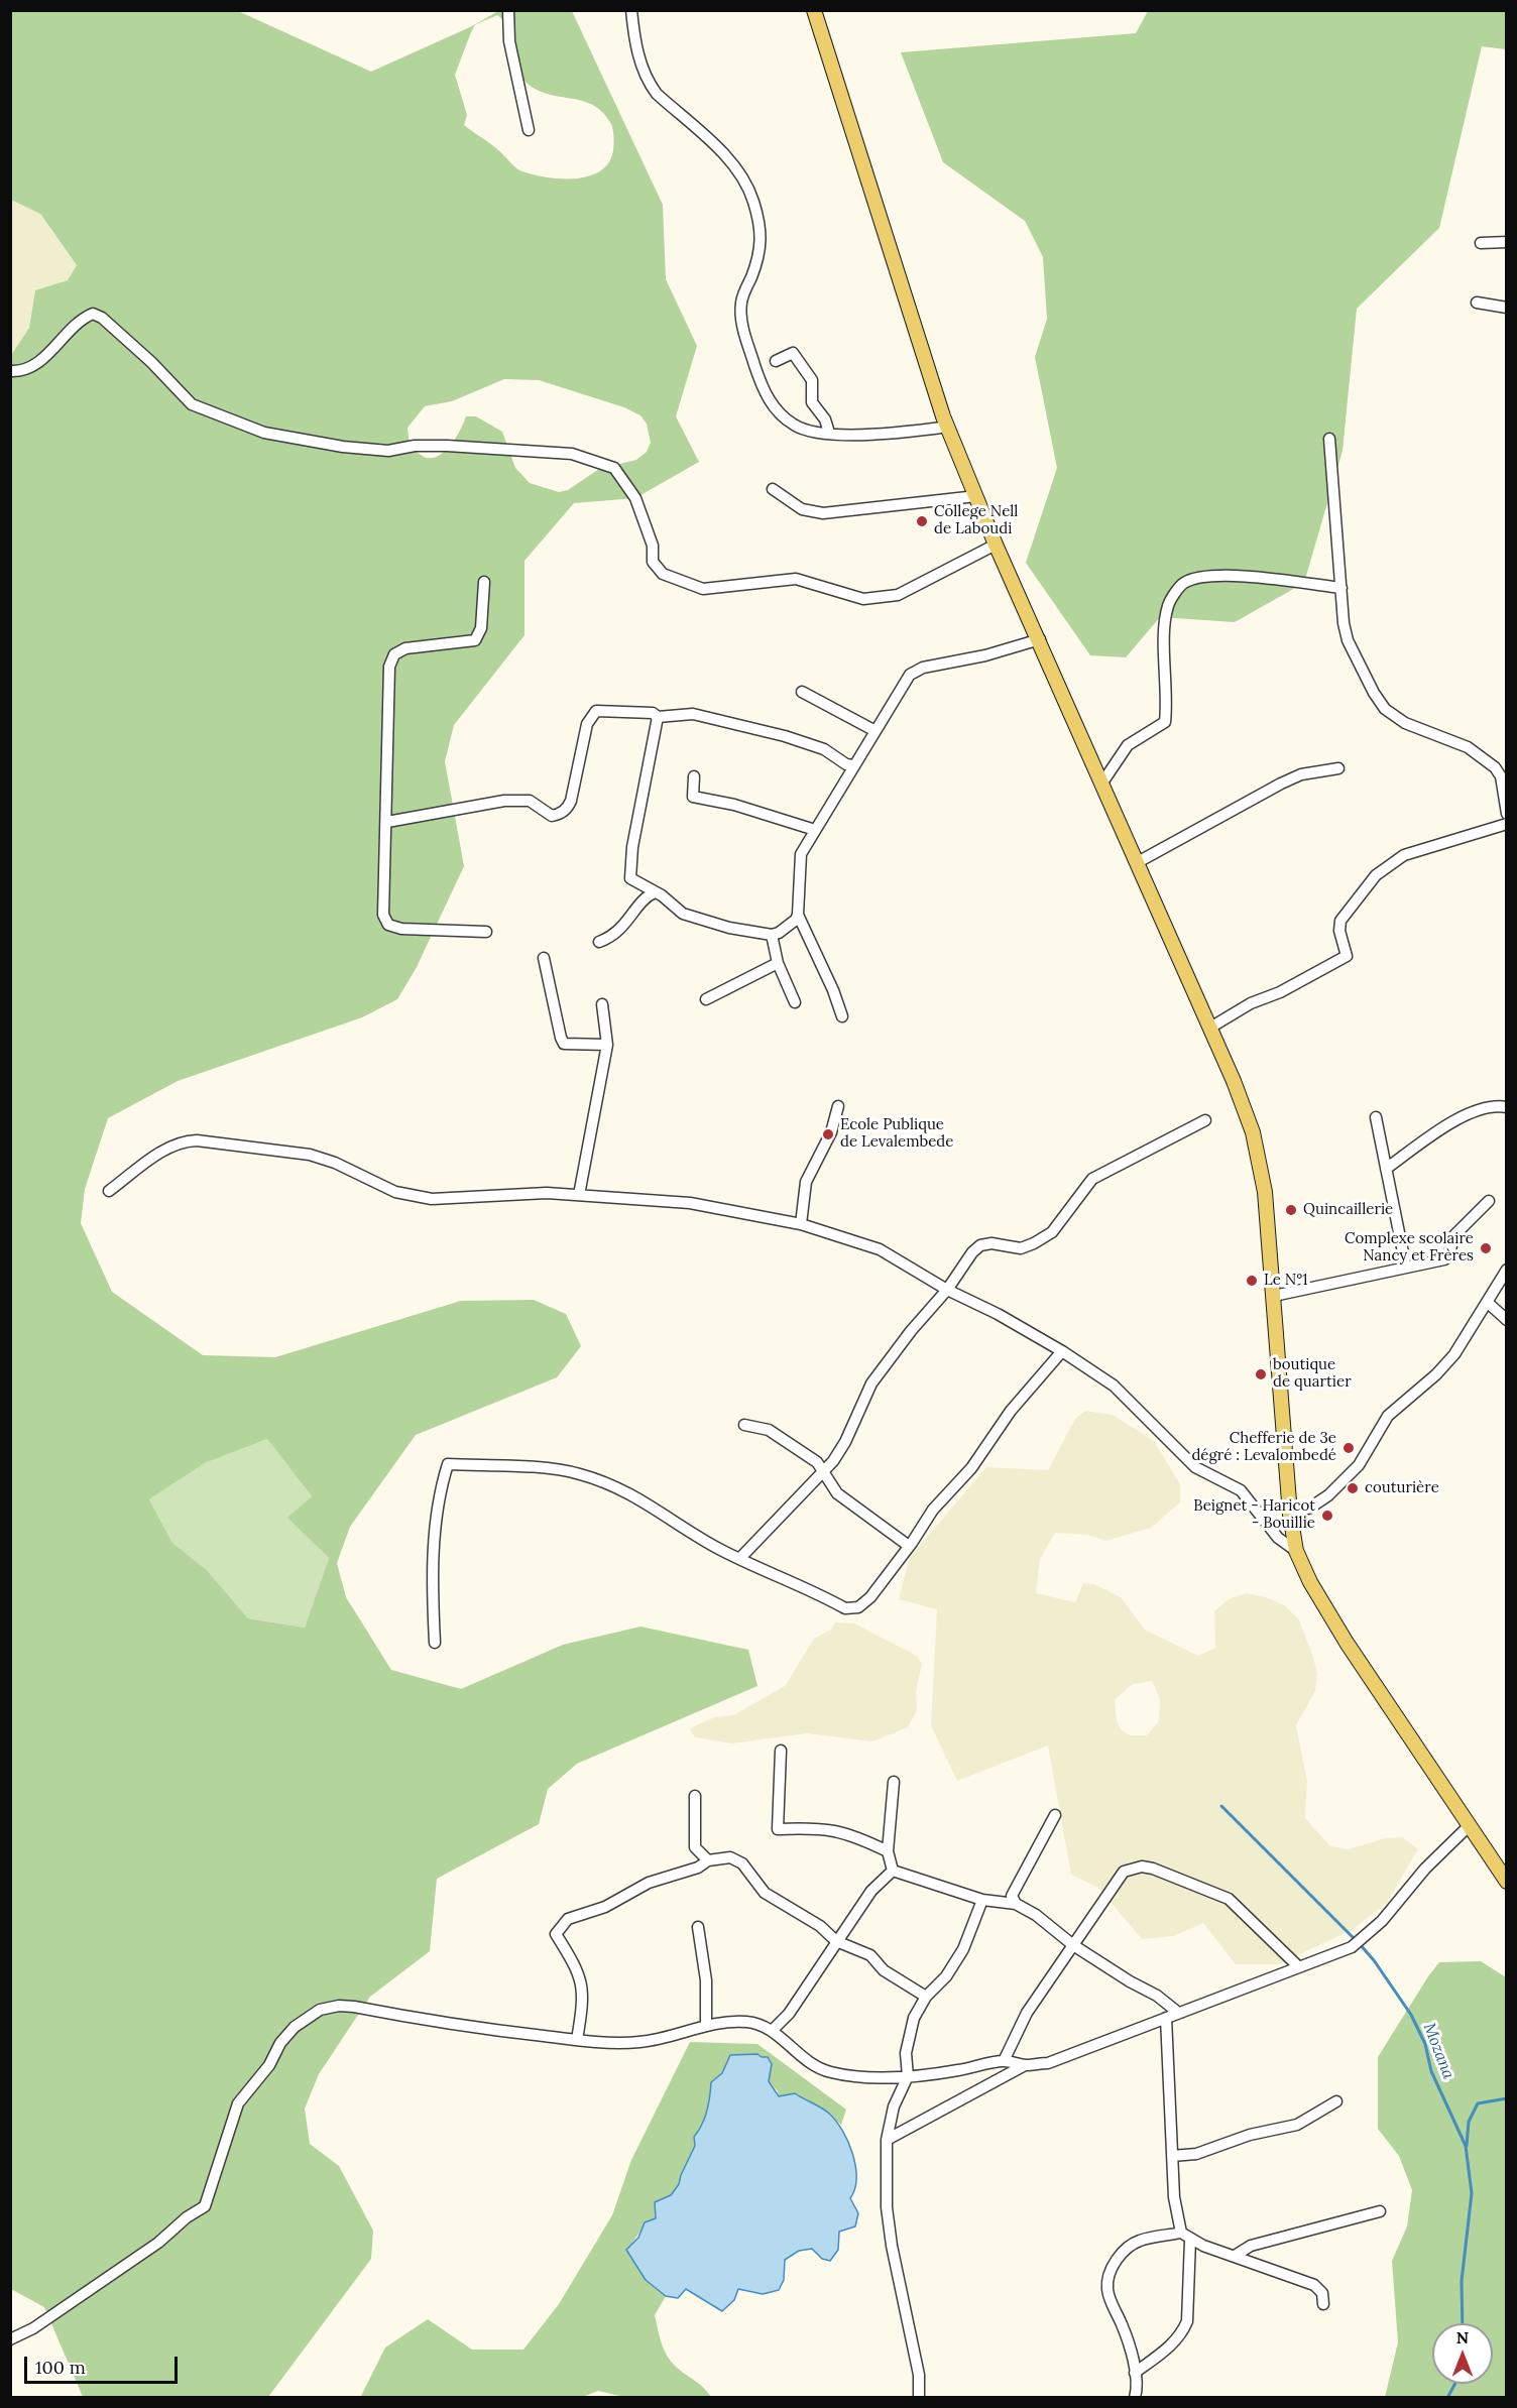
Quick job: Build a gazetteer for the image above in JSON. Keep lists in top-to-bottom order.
{
  "water": ["Mozana"],
  "places": [
    "College Nell de Laboudi",
    "Ecole Publique de Levalembede",
    "Quincaillerie",
    "Complexe scolaire Nancy et Frères",
    "Le N°1",
    "boutique de quartier",
    "Chefferie de 3e dégré : Levalombedé",
    "couturière",
    "Beignet - Haricot - Bouillie"
  ],
  "scale_bar": "100 m",
  "north": "top"
}
